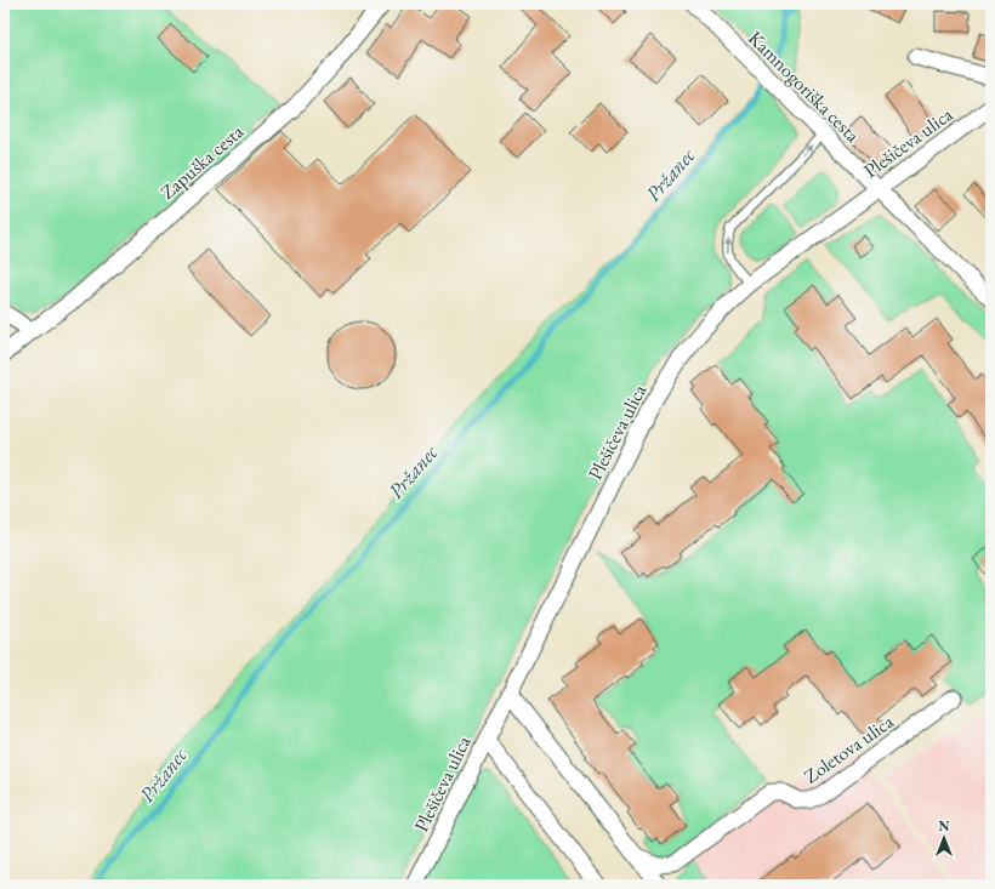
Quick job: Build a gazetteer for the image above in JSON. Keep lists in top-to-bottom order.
{
  "streets": {
    "street": [
      "Kamnogoriška cesta",
      "Plešičeva ulica",
      "Zapuška cesta",
      "Zoletova ulica"
    ]
  },
  "crossings": [
    ["Kamnogoriška cesta", "Plešičeva ulica"]
  ],
  "water": ["Pržanec"],
  "north": "top"
}
